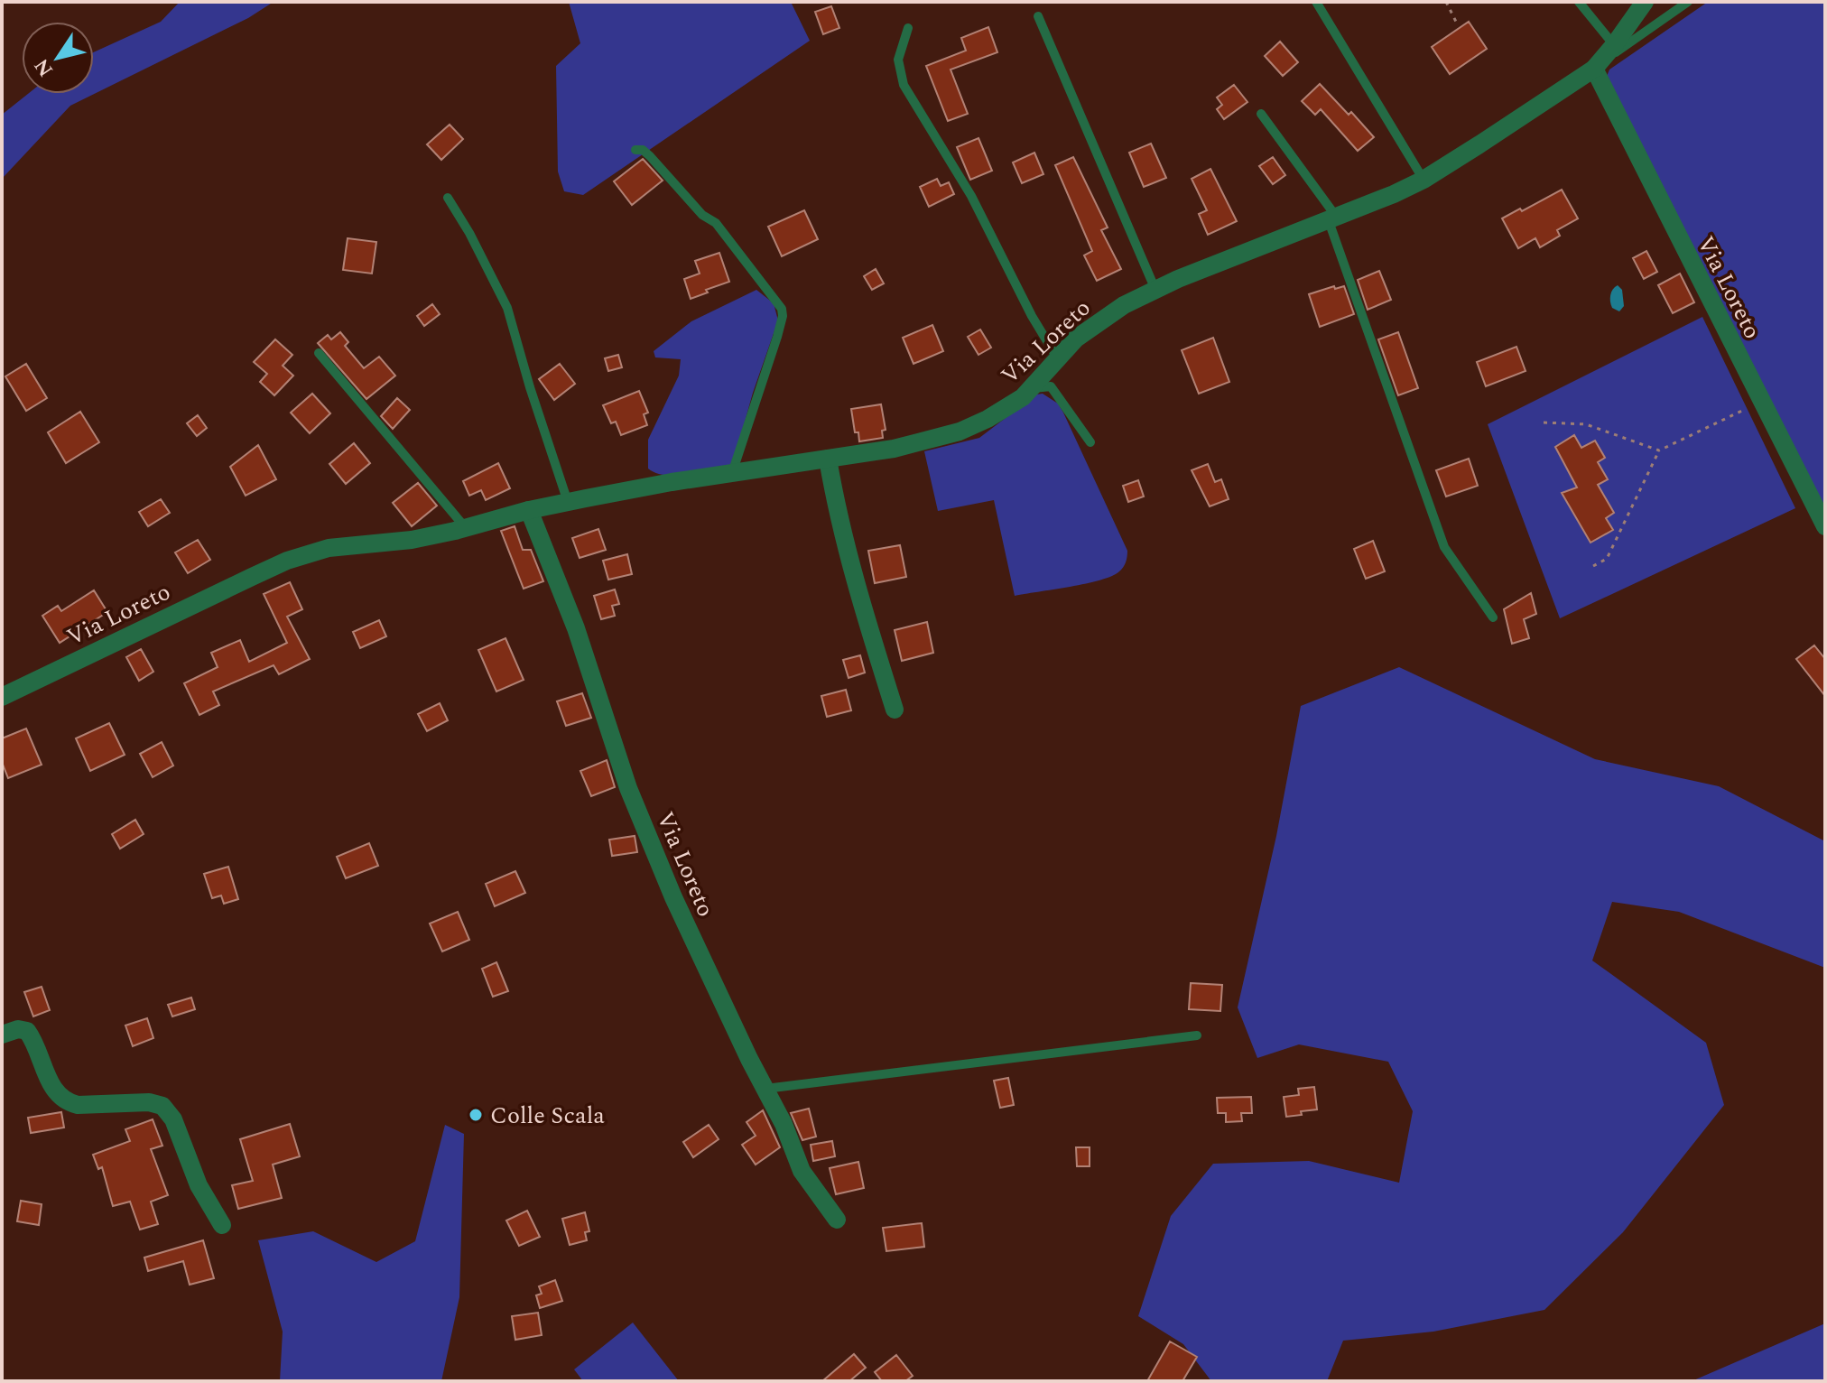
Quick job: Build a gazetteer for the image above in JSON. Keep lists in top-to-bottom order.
{
  "streets": {
    "street": ["Via Loreto"]
  },
  "places": ["Colle Scala"],
  "north": "bottom left"
}
